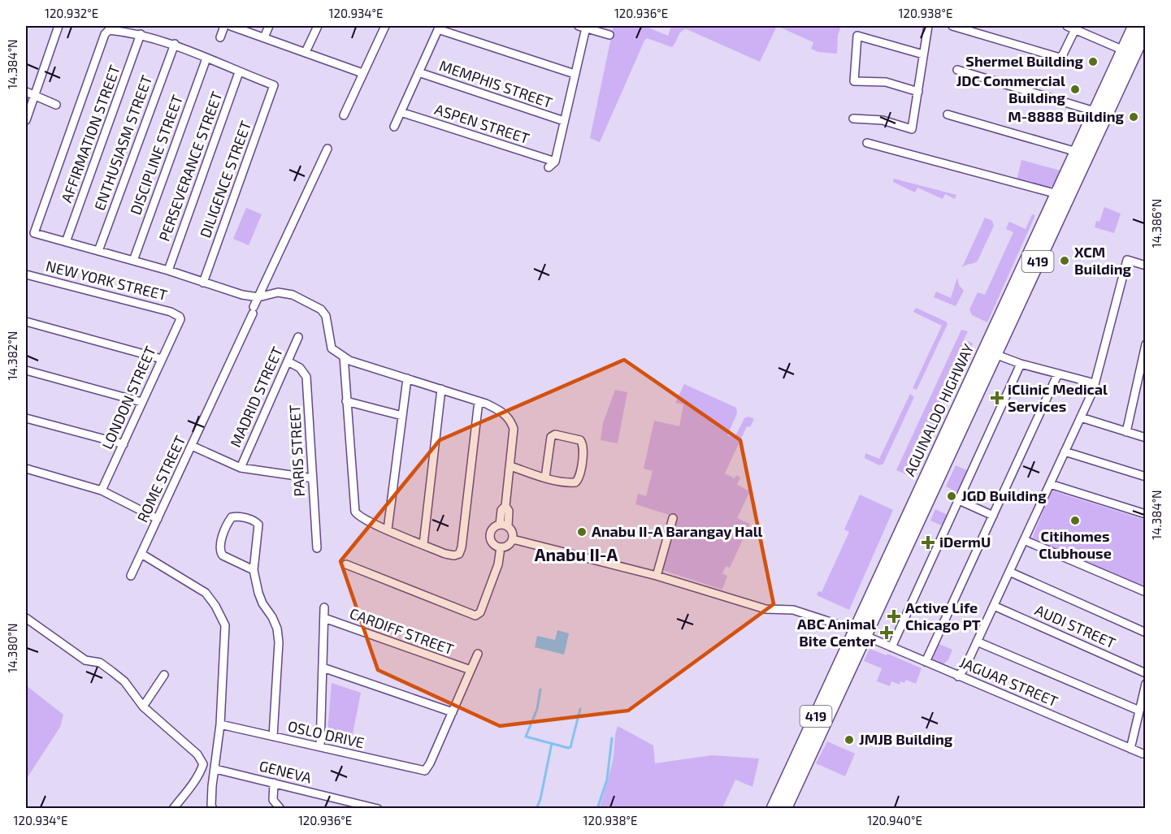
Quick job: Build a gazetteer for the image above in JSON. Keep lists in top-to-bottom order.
{
  "streets": {
    "highway": ["419", "AGUINALDO HIGHWAY"],
    "street": [
      "MEMPHIS STREET",
      "ASPEN STREET",
      "AFFIRMATION STREET",
      "ENTHUSIASM STREET",
      "DISCIPLINE STREET",
      "PERSEVERANCE STREET",
      "DILIGENCE STREET",
      "NEW YORK STREET",
      "MADRID STREET",
      "LONDON STREET",
      "PARIS STREET",
      "ROME STREET",
      "AUDI STREET",
      "CARDIFF STREET",
      "JAGUAR STREET",
      "OSLO DRIVE",
      "GENEVA"
    ]
  },
  "crossings": [
    ["MEMPHIS STREET", "ASPEN STREET"],
    ["PERSEVERANCE STREET", "DILIGENCE STREET"],
    ["NEW YORK STREET", "LONDON STREET"],
    ["MADRID STREET", "PARIS STREET"],
    ["AGUINALDO HIGHWAY", "JAGUAR STREET"]
  ],
  "districts": ["Anabu II-A"],
  "places": {
    "other": [
      "Shermel Building",
      "JDC Commercial Building",
      "M-8888 Building",
      "XCM Building",
      "JGD Building",
      "Citihomes Clubhouse",
      "Anabu II-A Barangay Hall",
      "JMJB Building"
    ],
    "health": [
      "iClinic Medical Services",
      "iDermU",
      "Active Life Chicago PT",
      "ABC Animal Bite Center"
    ]
  },
  "coordinates": [
    "120.932°E",
    "120.934°E",
    "120.936°E",
    "120.938°E",
    "14.384°N",
    "14.386°N",
    "14.382°N",
    "14.380°N",
    "120.940°E"
  ]
}
